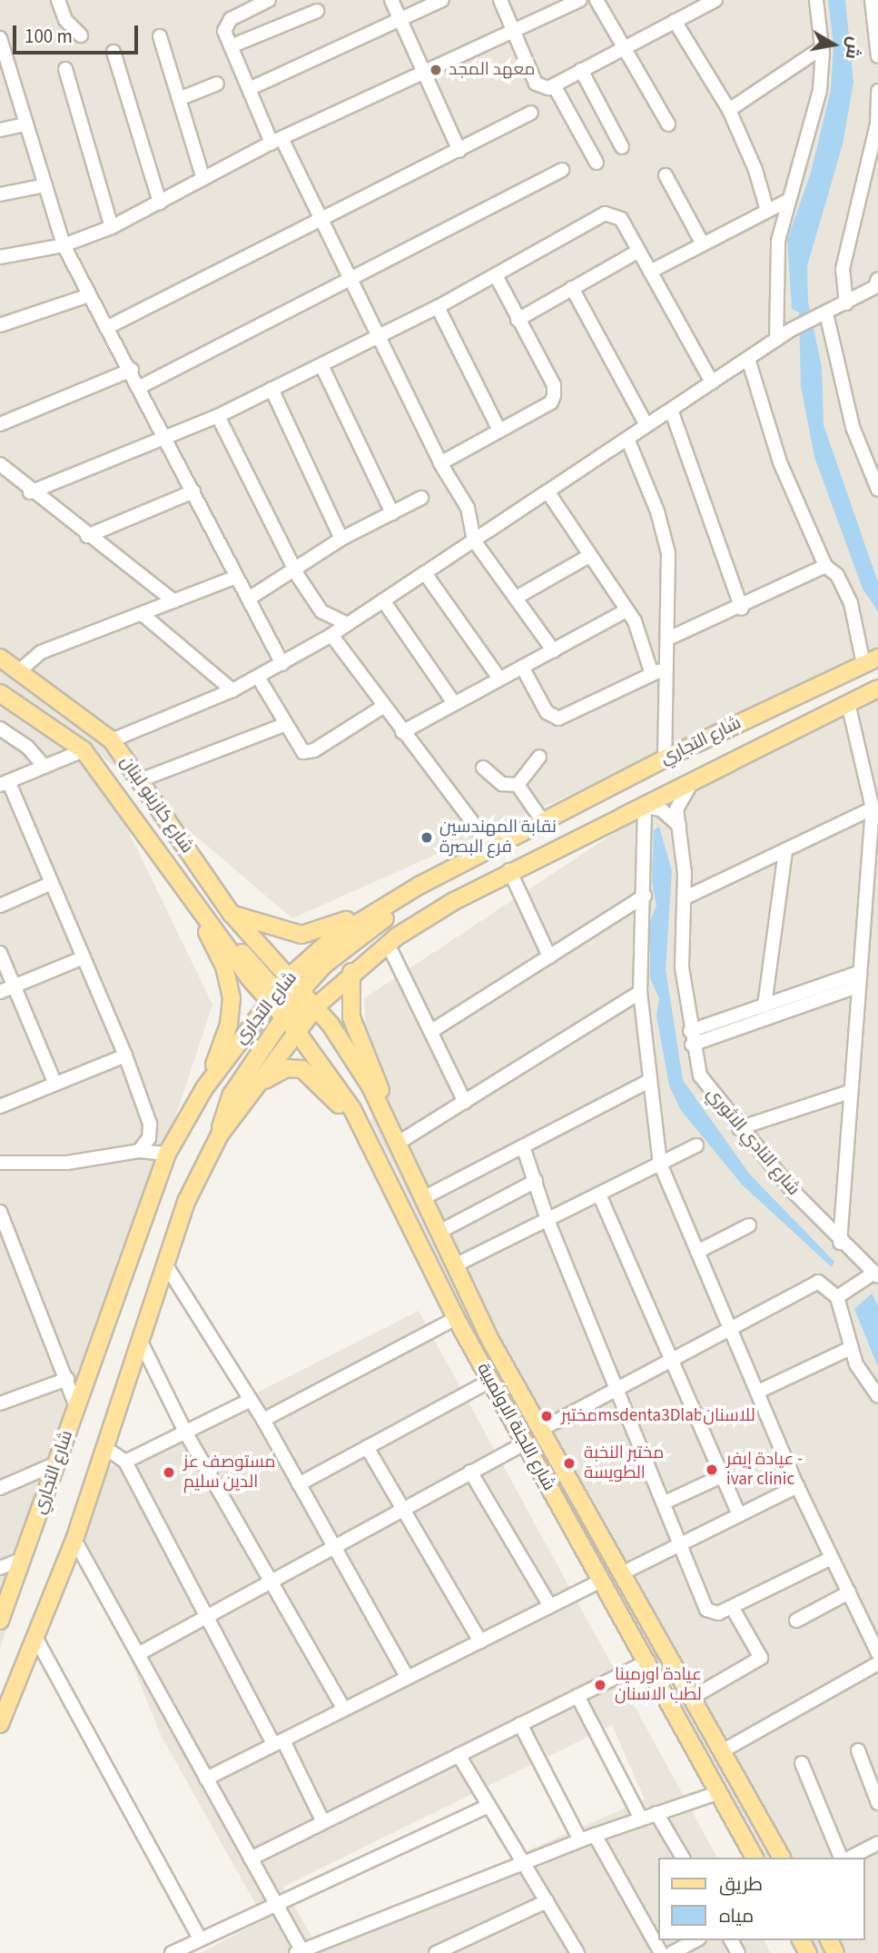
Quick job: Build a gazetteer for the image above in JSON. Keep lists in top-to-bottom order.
{
  "streets": {
    "main road": ["شارع التجاري", "شارع كازينو لبنان", "شارع اللجنة الاولمبية"],
    "street": ["شارع النادي الاثوري"]
  },
  "crossings": [
    ["شارع التجاري", "شارع كازينو لبنان"],
    ["شارع التجاري", "شارع النادي الاثوري"],
    ["شارع التجاري", "شارع اللجنة الاولمبية"],
    ["شارع كازينو لبنان", "شارع اللجنة الاولمبية"]
  ],
  "places": [
    "معهد المجد",
    "نقابة المهندسين فرع البصرة",
    "مختبرmsdenta3Dlabللاسنان",
    "مختبر النخبة الطويسة",
    "عيادة إيفر - ivar clinic",
    "مستوصف عز الدين سليم",
    "عيادة اورمينا لطب الاسنان"
  ],
  "legend": ["طريق", "مياه"],
  "scale_bar": "100 m",
  "north": "right"
}
